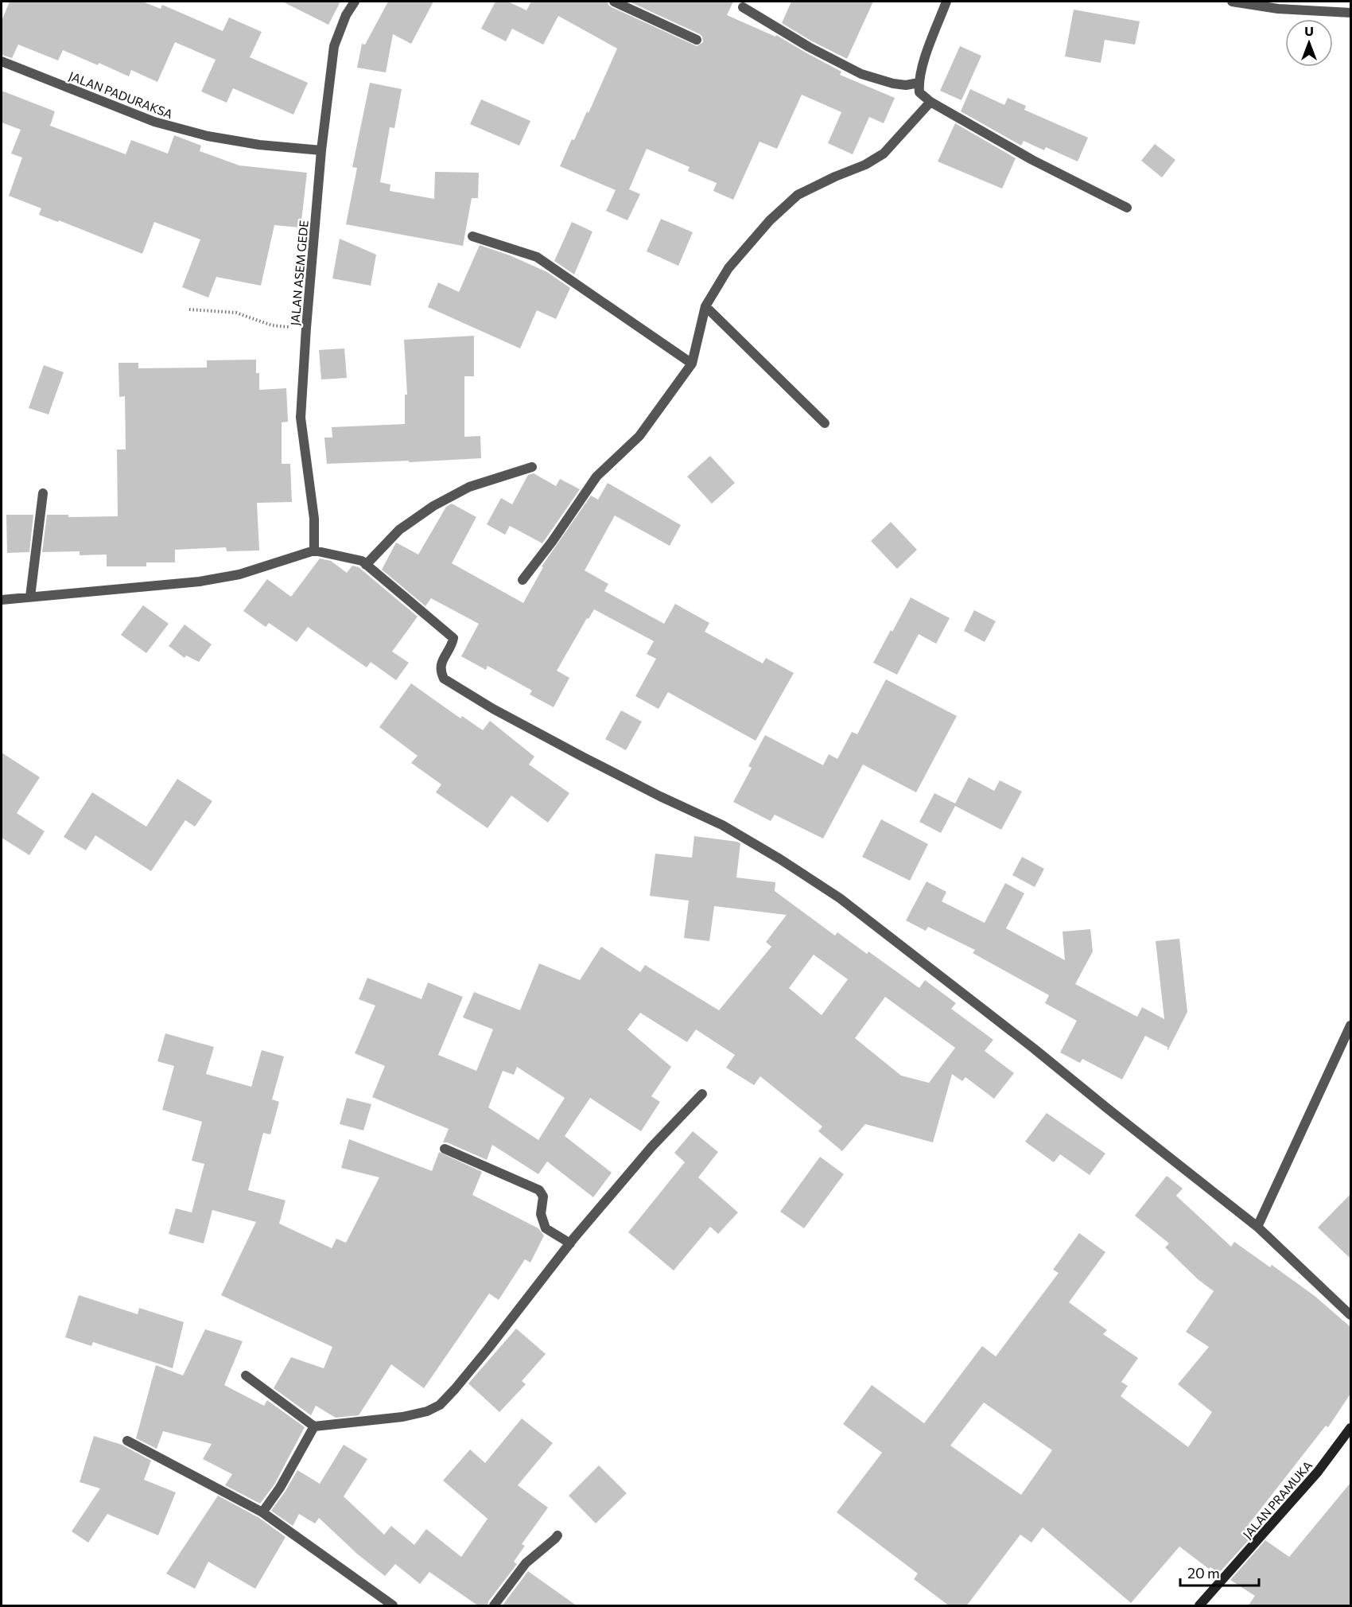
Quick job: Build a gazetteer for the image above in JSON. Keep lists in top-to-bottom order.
{
  "streets": {
    "street": ["JALAN PADURAKSA", "JALAN ASEM GEDE", "JALAN PRAMUKA"]
  },
  "crossings": [
    ["JALAN PADURAKSA", "JALAN ASEM GEDE"]
  ],
  "scale_bar": "20 m",
  "north": "top"
}
